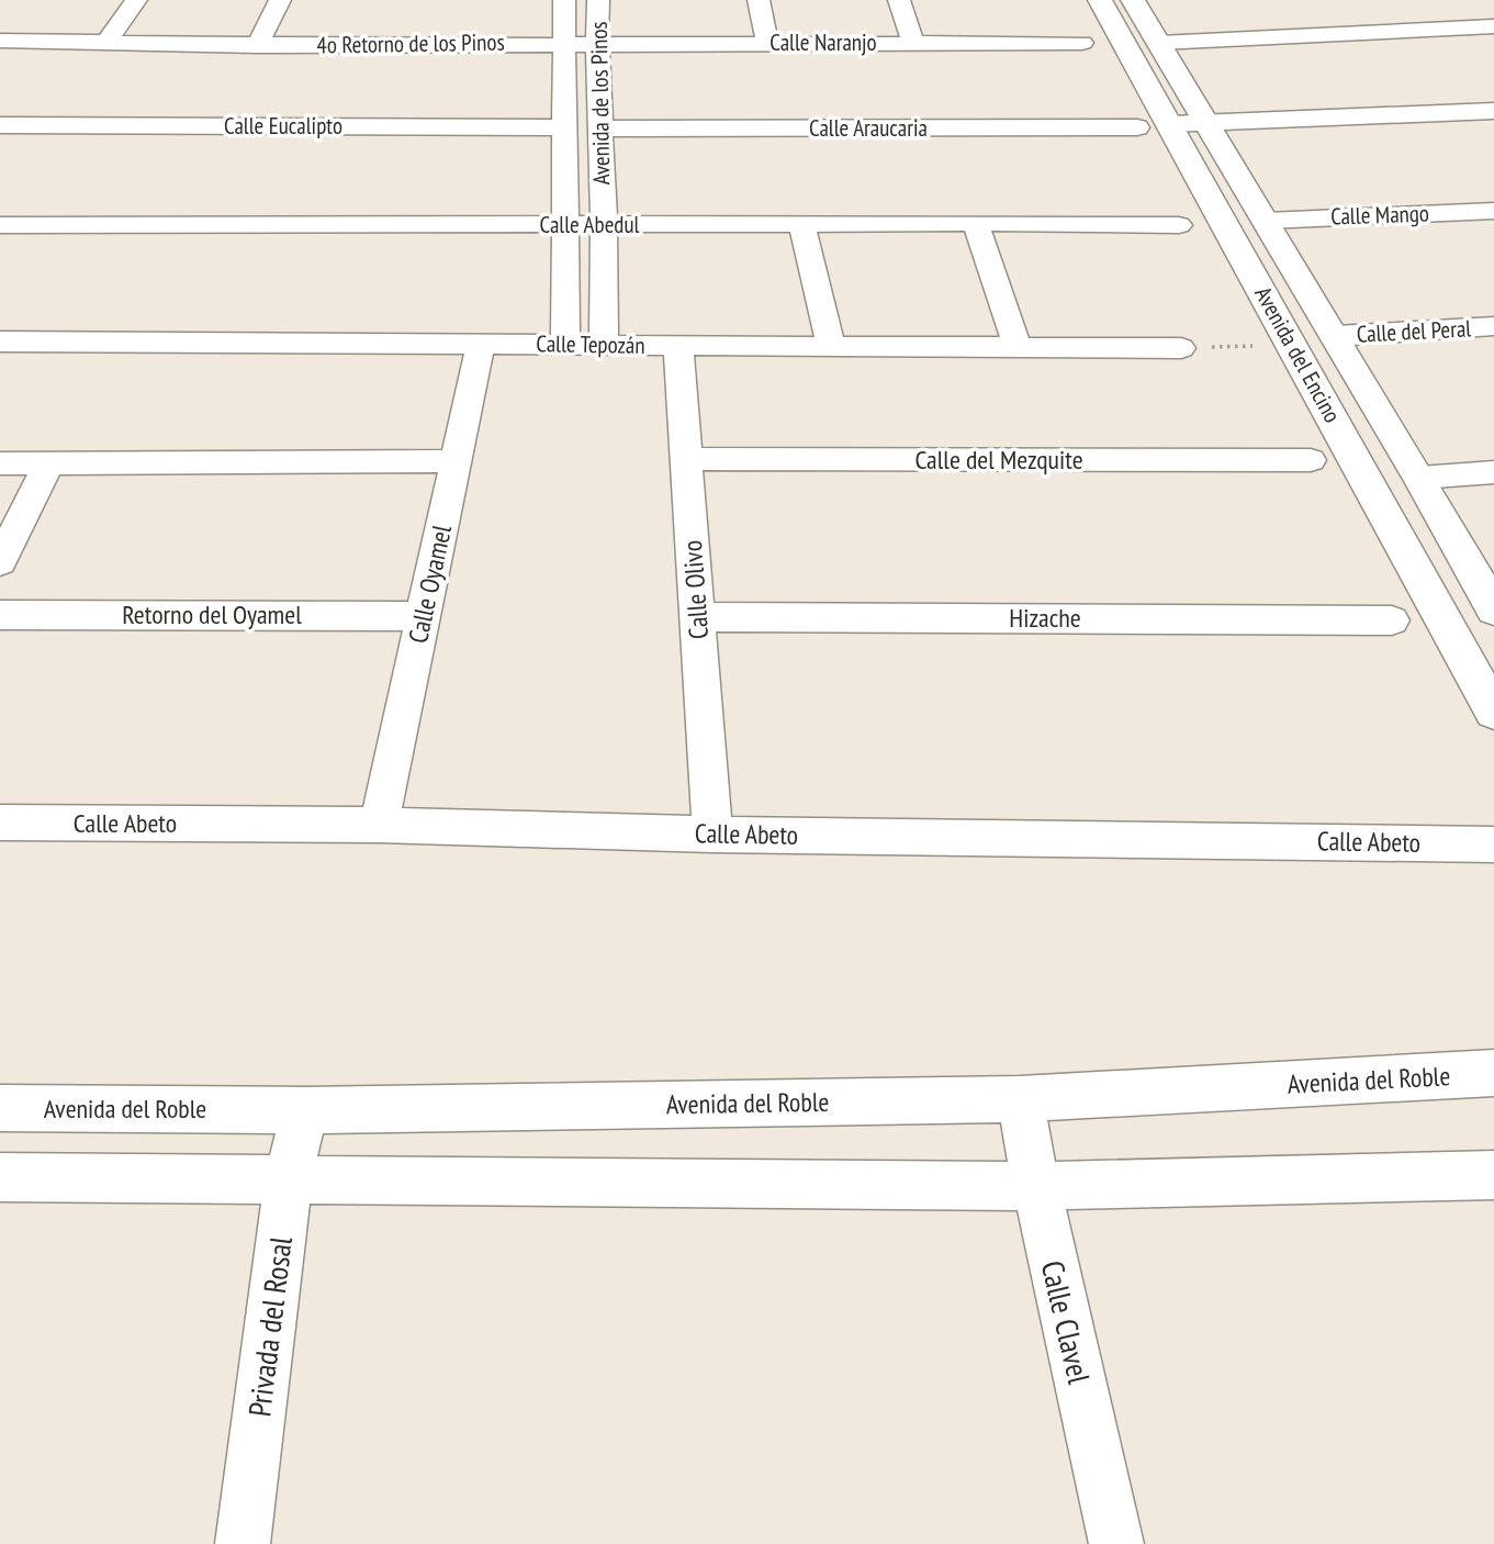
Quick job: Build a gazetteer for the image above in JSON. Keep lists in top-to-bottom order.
{
  "streets": {
    "street": [
      "Calle Naranjo",
      "4o Retorno de los Pinos",
      "Avenida de los Pinos",
      "Calle Eucalipto",
      "Calle Araucaria",
      "Calle Mango",
      "Calle Abedul",
      "Calle del Peral",
      "Calle Tepozán",
      "Avenida del Encino",
      "Calle del Mezquite",
      "Calle Oyamel",
      "Calle Olivo",
      "Retorno del Oyamel",
      "Hizache",
      "Calle Abeto",
      "Avenida del Roble",
      "Calle Clavel",
      "Privada del Rosal"
    ]
  },
  "crossings": [
    ["Calle Naranjo", "4o Retorno de los Pinos"],
    ["Calle Naranjo", "Avenida de los Pinos"],
    ["4o Retorno de los Pinos", "Avenida de los Pinos"],
    ["Avenida de los Pinos", "Calle Eucalipto"],
    ["Avenida de los Pinos", "Calle Araucaria"],
    ["Avenida de los Pinos", "Calle Abedul"],
    ["Avenida de los Pinos", "Calle Tepozán"],
    ["Calle Mango", "Avenida del Encino"],
    ["Calle del Peral", "Avenida del Encino"],
    ["Calle Tepozán", "Calle Oyamel"],
    ["Calle Tepozán", "Calle Olivo"],
    ["Calle del Mezquite", "Calle Olivo"],
    ["Calle Oyamel", "Retorno del Oyamel"],
    ["Calle Oyamel", "Calle Abeto"],
    ["Calle Olivo", "Hizache"],
    ["Calle Olivo", "Calle Abeto"],
    ["Avenida del Roble", "Calle Clavel"],
    ["Avenida del Roble", "Privada del Rosal"]
  ]
}
